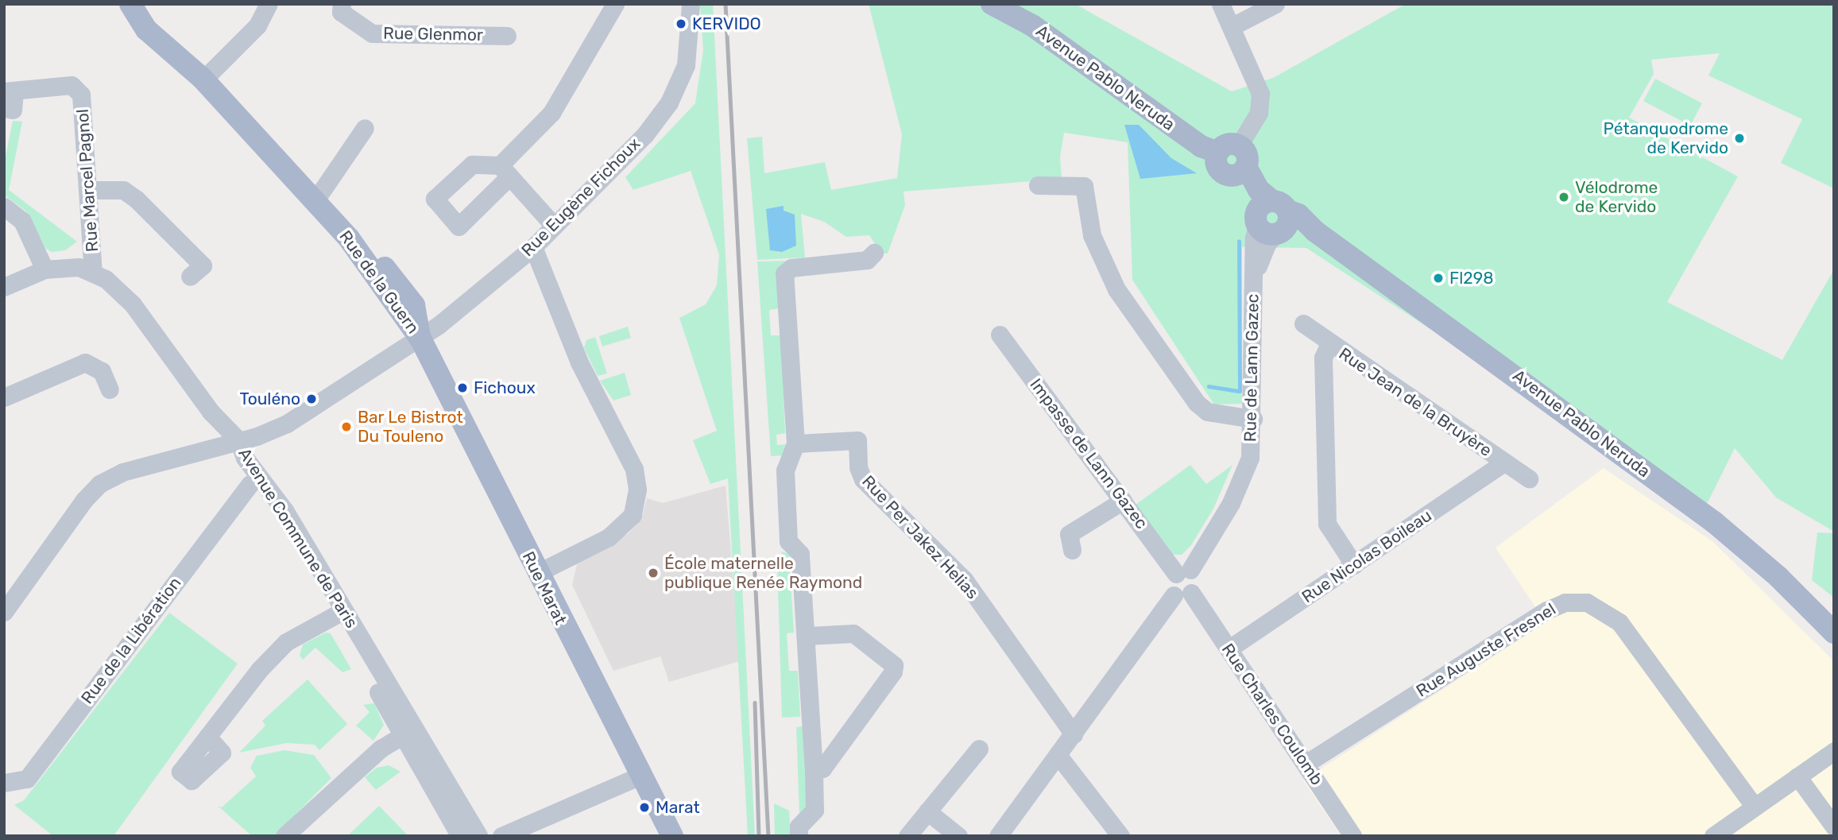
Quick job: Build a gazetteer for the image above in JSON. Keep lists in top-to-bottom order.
{
  "streets": {
    "main road": ["Avenue Pablo Neruda", "Rue de la Guern", "Rue Marat"],
    "street": [
      "Rue Glenmor",
      "Rue Marcel Pagnol",
      "Rue Eugène Fichoux",
      "Rue de Lann Gazec",
      "Rue Jean de la Bruyère",
      "Impasse de Lann Gazec",
      "Rue Per Jakez Helias",
      "Avenue Commune de Paris",
      "Rue Nicolas Boileau",
      "Rue de la Libération",
      "Rue Auguste Fresnel",
      "Rue Charles Coulomb"
    ]
  },
  "crossings": [
    ["Avenue Pablo Neruda", "Rue de Lann Gazec"],
    ["Rue Marcel Pagnol", "Avenue Commune de Paris"],
    ["Rue Eugène Fichoux", "Rue de la Guern"],
    ["Rue Eugène Fichoux", "Avenue Commune de Paris"],
    ["Rue Eugène Fichoux", "Rue Marat"],
    ["Rue de la Guern", "Rue Marat"],
    ["Rue de Lann Gazec", "Impasse de Lann Gazec"],
    ["Rue Jean de la Bruyère", "Rue Nicolas Boileau"],
    ["Avenue Commune de Paris", "Rue de la Libération"],
    ["Rue Nicolas Boileau", "Rue Charles Coulomb"],
    ["Rue Auguste Fresnel", "Rue Charles Coulomb"]
  ],
  "places": [
    "KERVIDO",
    "Pétanquodrome de Kervido",
    "Vélodrome de Kervido",
    "Fl298",
    "Fichoux",
    "Touléno",
    "Bar Le Bistrot Du Touleno",
    "École maternelle publique Renée Raymond",
    "Marat"
  ]
}
